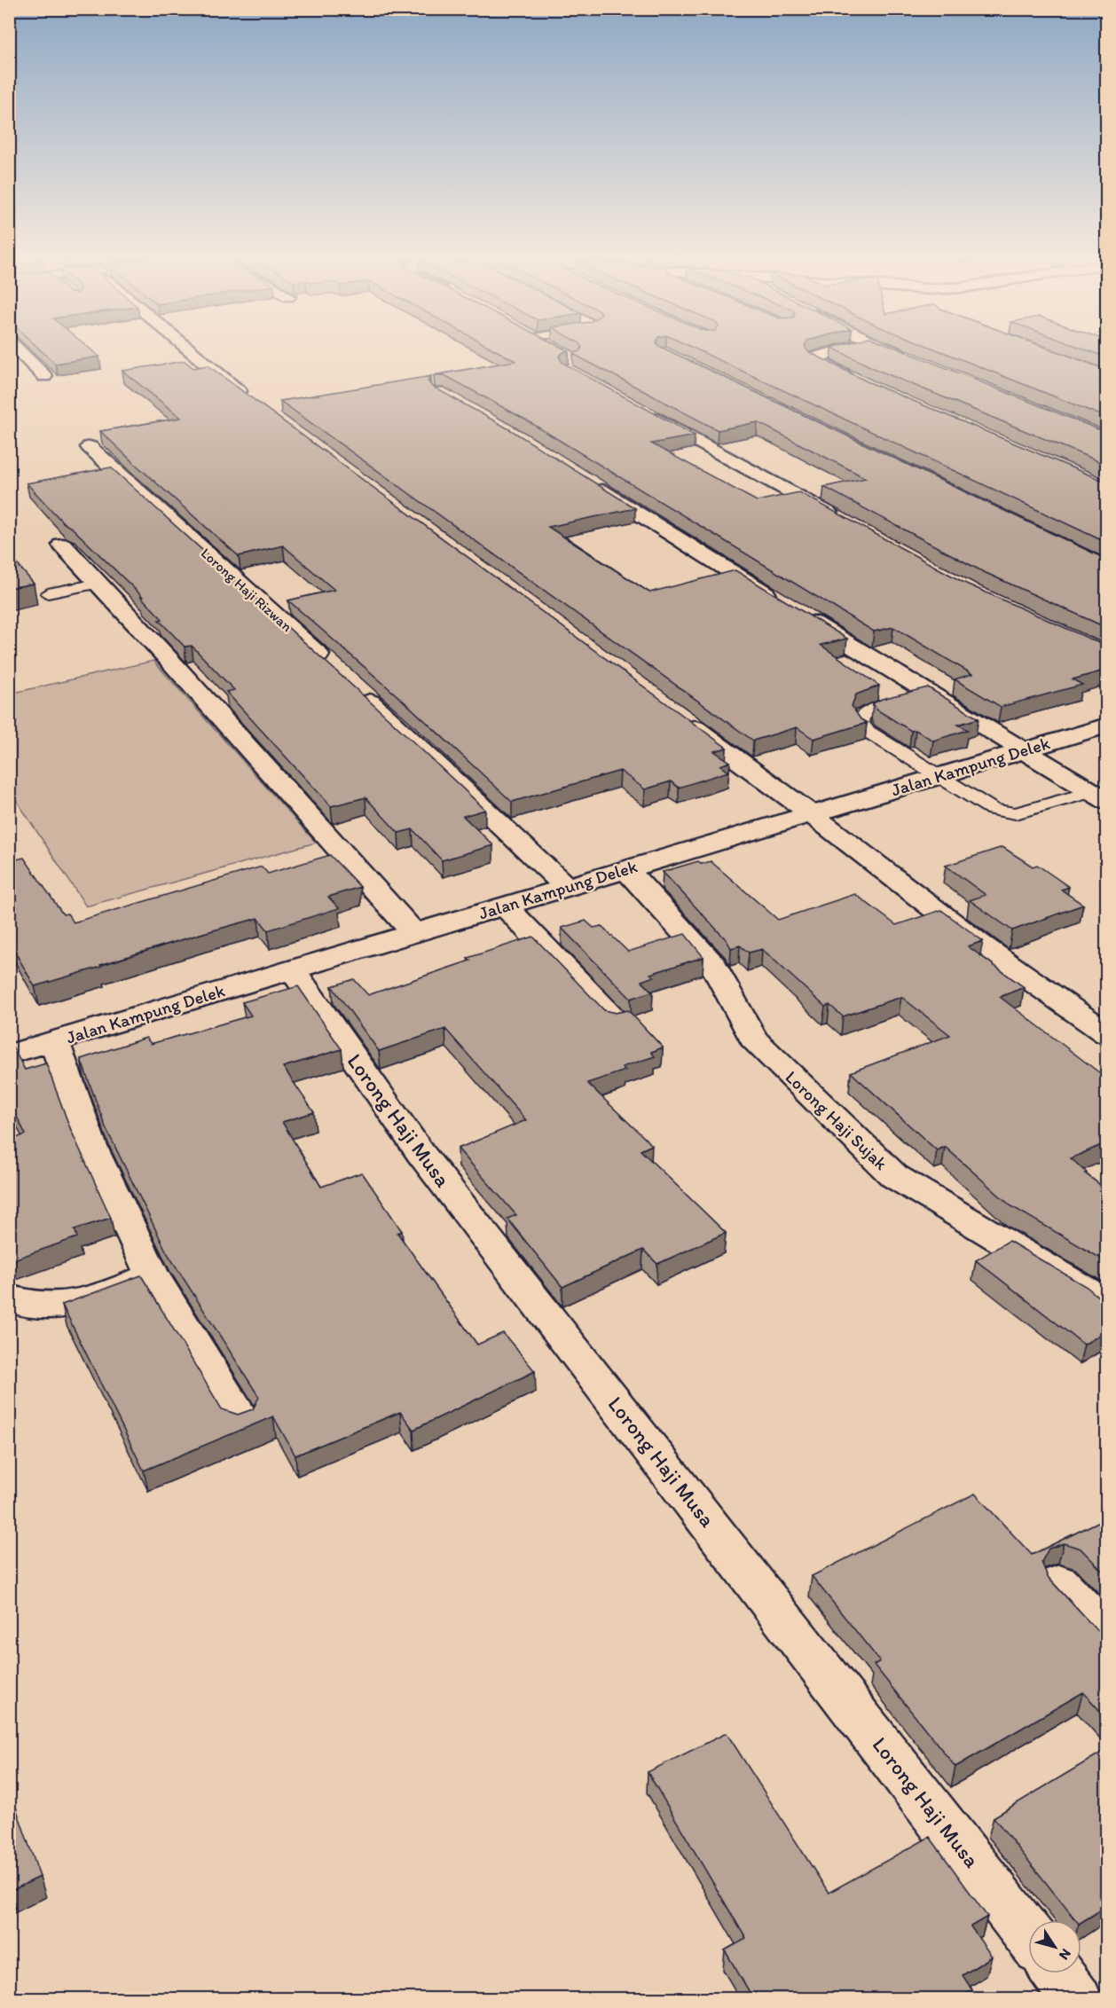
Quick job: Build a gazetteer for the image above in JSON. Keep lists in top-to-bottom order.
{
  "streets": {
    "street": [
      "Lorong Haji Rizwan",
      "Jalan Kampung Delek",
      "Lorong Haji Musa",
      "Lorong Haji Sujak"
    ]
  },
  "crossings": [
    ["Jalan Kampung Delek", "Lorong Haji Musa"],
    ["Jalan Kampung Delek", "Lorong Haji Sujak"]
  ],
  "north": "bottom right"
}
